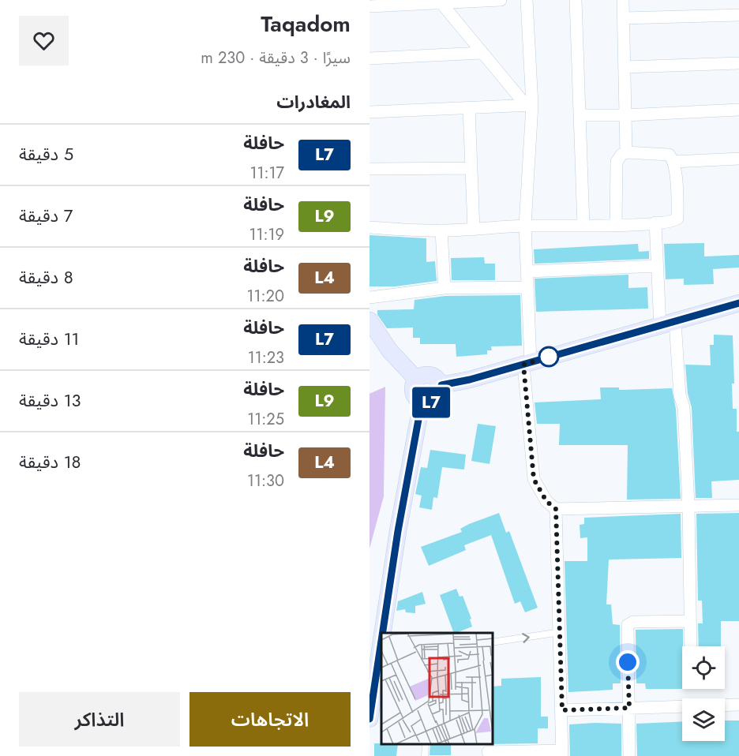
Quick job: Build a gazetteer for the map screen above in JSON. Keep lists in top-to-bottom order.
{
  "lines": ["bus line L7"],
  "page": {
    "on_map": "L7",
    "heading": [
      ["Taqadom", "سيرًا · 3 دقيقة · 230 m"],
      "المغادرات"
    ],
    "list": [
      {
        "mark": "L7",
        "name": "حافلة",
        "note": "11:17",
        "value": "5 دقيقة"
      },
      {
        "mark": "L9",
        "name": "حافلة",
        "note": "11:19",
        "value": "7 دقيقة"
      },
      {
        "mark": "L4",
        "name": "حافلة",
        "note": "11:20",
        "value": "8 دقيقة"
      },
      {
        "mark": "L7",
        "name": "حافلة",
        "note": "11:23",
        "value": "11 دقيقة"
      },
      {
        "mark": "L9",
        "name": "حافلة",
        "note": "11:25",
        "value": "13 دقيقة"
      },
      {
        "mark": "L4",
        "name": "حافلة",
        "note": "11:30",
        "value": "18 دقيقة"
      }
    ],
    "buttons": ["الاتجاهات", "التذاكر"]
  }
}
